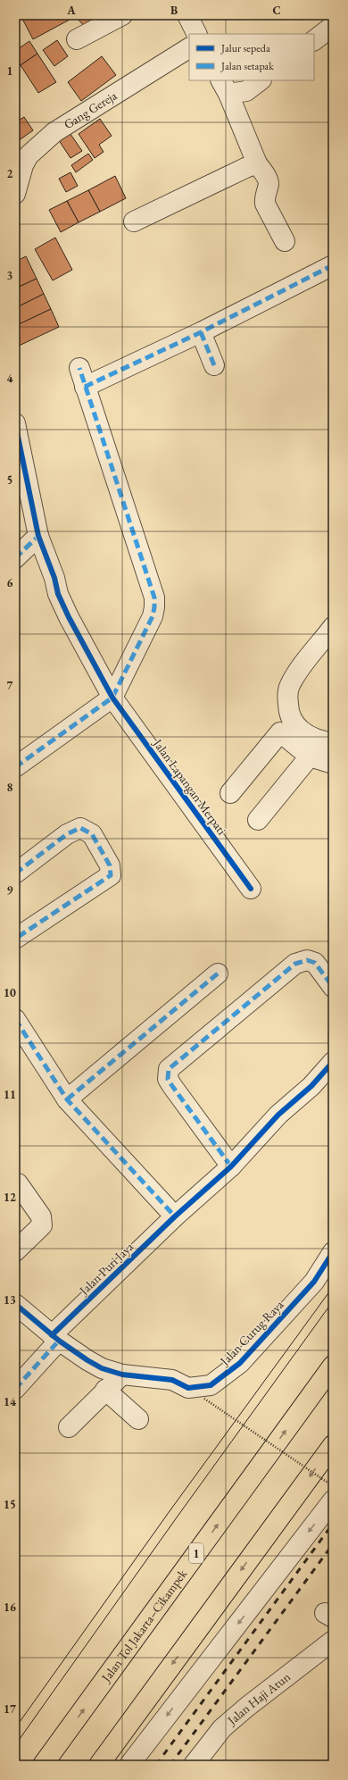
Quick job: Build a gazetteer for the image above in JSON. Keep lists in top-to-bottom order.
{
  "streets": {
    "highway": ["1", "Jalan Tol Jakarta–Cikampek"],
    "street": [
      "Gang Gereja",
      "Jalan Lapangan Merpati",
      "Jalan Puri Jaya",
      "Jalan Curug Raya",
      "Jalan Haji Atun"
    ]
  },
  "crossings": [
    ["Jalan Puri Jaya", "Jalan Curug Raya"]
  ],
  "legend": ["Jalur sepeda", "Jalan setapak"],
  "grid": {
    "columns": ["A", "B", "C"],
    "rows": [
      "1",
      "2",
      "3",
      "4",
      "5",
      "6",
      "7",
      "8",
      "9",
      "10",
      "11",
      "12",
      "13",
      "14",
      "15",
      "16",
      "17"
    ]
  }
}
